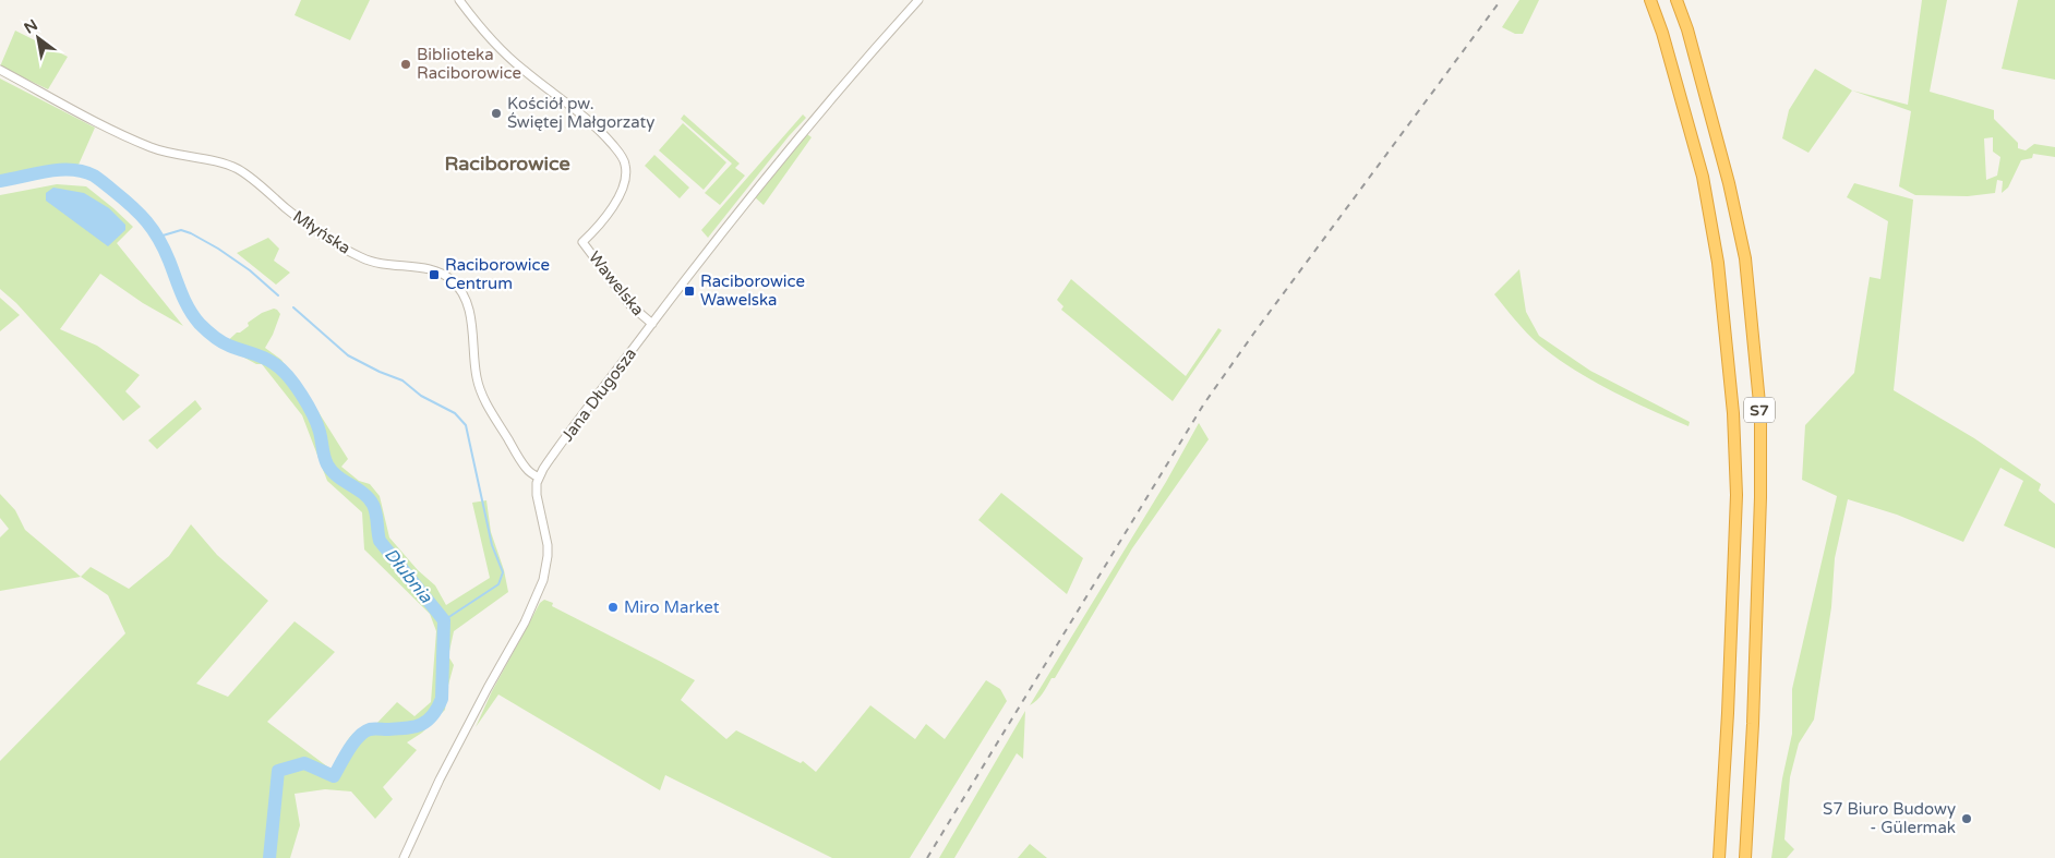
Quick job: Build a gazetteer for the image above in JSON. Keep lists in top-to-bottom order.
{
  "streets": {
    "highway": ["S7"],
    "street": ["Młyńska", "Wawelska", "Jana Długosza"]
  },
  "crossings": [
    ["Młyńska", "Jana Długosza"],
    ["Wawelska", "Jana Długosza"]
  ],
  "districts": ["Raciborowice"],
  "water": ["Dłubnia"],
  "places": {
    "other": [
      "Biblioteka Raciborowice",
      "Kościół pw. Świętej Małgorzaty",
      "Miro Market",
      "S7 Biuro Budowy - Gülermak"
    ],
    "transit": ["Raciborowice Centrum", "Raciborowice Wawelska"]
  },
  "north": "top left"
}
